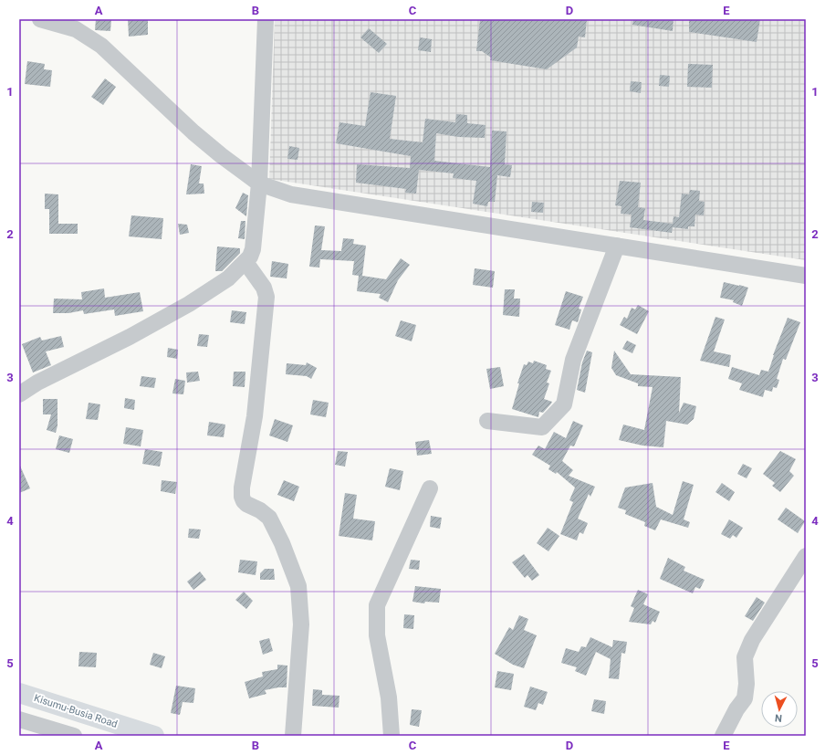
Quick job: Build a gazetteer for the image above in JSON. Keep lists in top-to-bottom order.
{
  "streets": {
    "highway": ["Kisumu-Busia Road"]
  },
  "north": "bottom",
  "grid": {
    "columns": [
      "A",
      "B",
      "C",
      "D",
      "E"
    ],
    "rows": [
      "1",
      "2",
      "3",
      "4",
      "5"
    ]
  }
}
